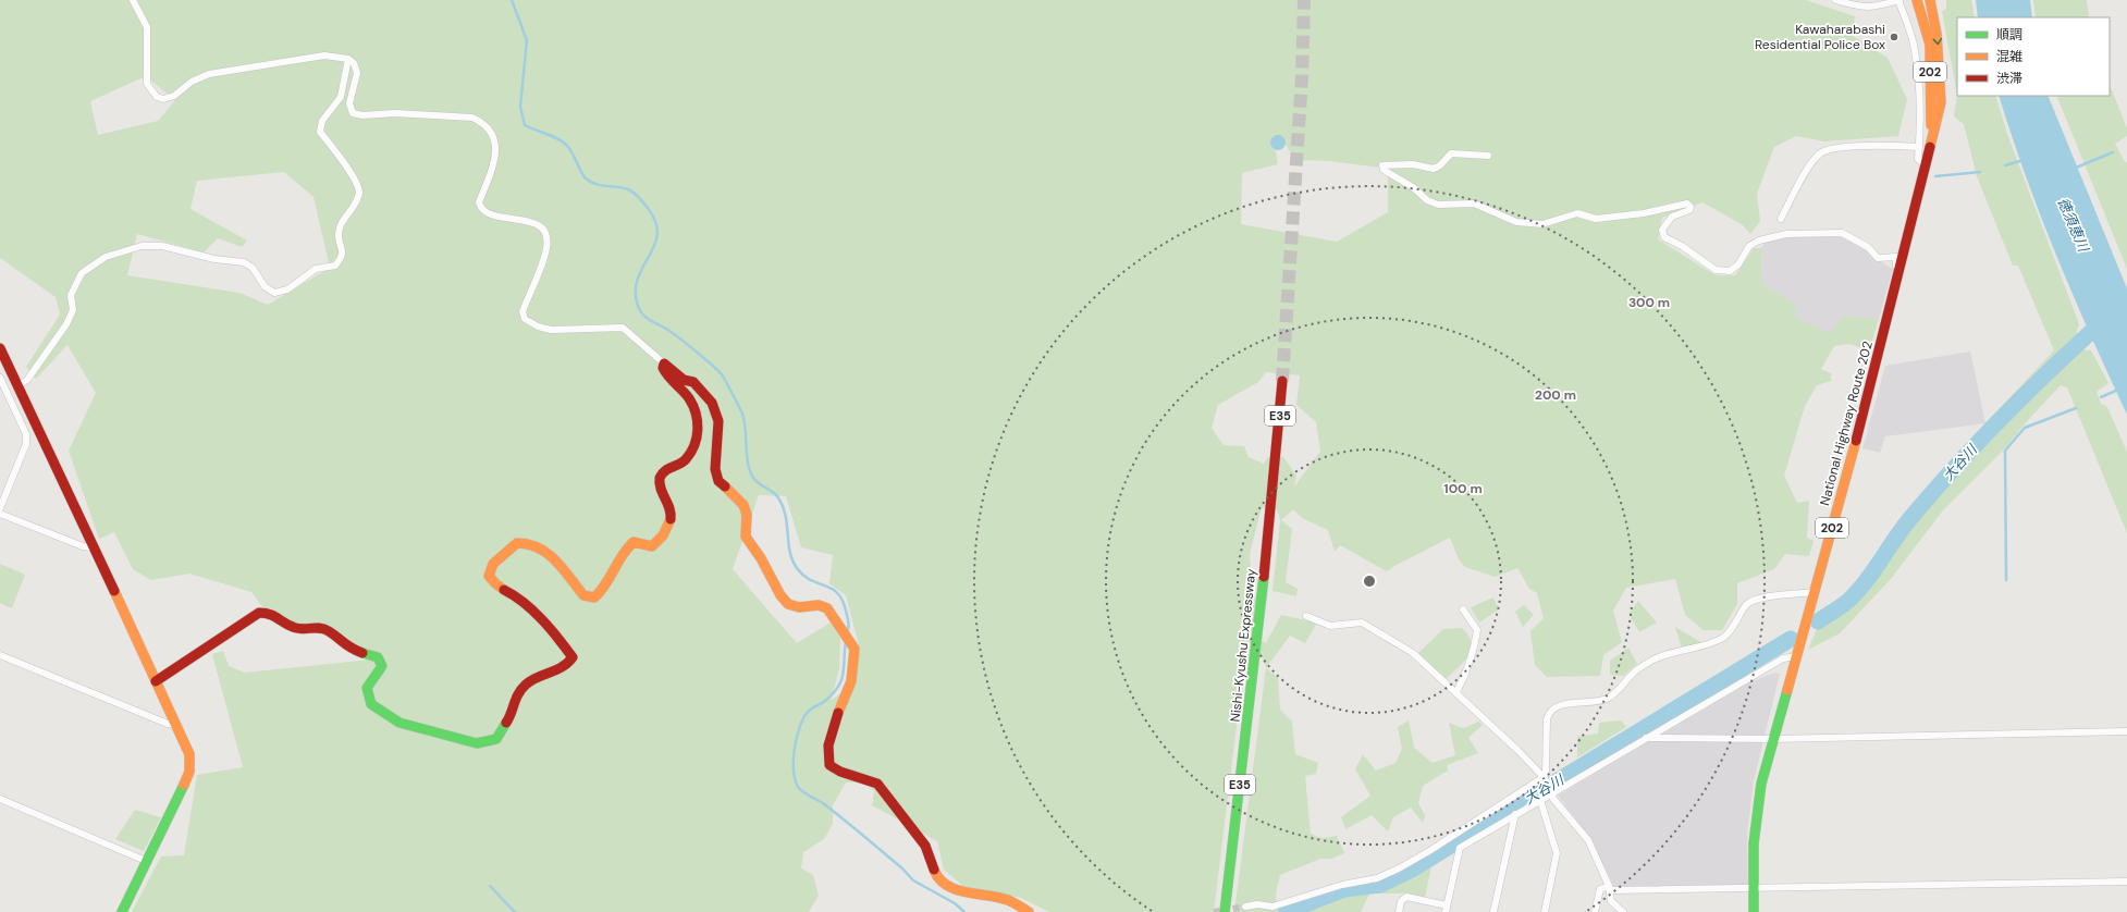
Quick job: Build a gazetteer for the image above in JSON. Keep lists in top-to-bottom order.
{
  "streets": {
    "main road": [
      "202",
      "E35",
      "National Highway Route 202",
      "Nishi-Kyushu Expressway"
    ]
  },
  "water": ["徳須恵川", "大谷川"],
  "places": ["Kawaharabashi Residential Police Box"],
  "legend": ["順調", "混雑", "渋滞"],
  "rings": ["300 m", "200 m", "100 m"]
}
